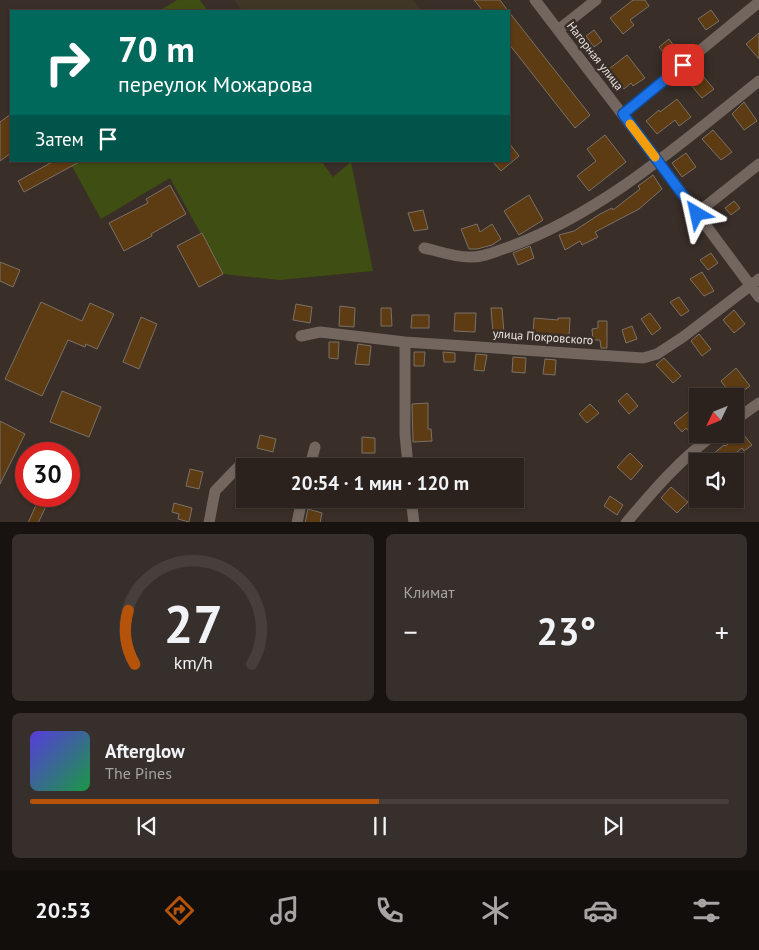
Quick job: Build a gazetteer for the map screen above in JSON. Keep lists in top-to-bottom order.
{
  "streets": {
    "street": ["Нагорная улица", "улица Покровского"]
  },
  "crossings": [
    ["Нагорная улица", "улица Покровского"]
  ],
  "north": "bottom left",
  "page": {
    "turn": ["70 m", "переулок Можарова"],
    "then": "Затем",
    "limit": "30",
    "trip": "20:54 · 1 мин · 120 m",
    "tile": "Климат",
    "heat": ["−", "23°", "+"],
    "song": ["Afterglow", "The Pines"],
    "tabs": "20:53",
    "gauge": ["27", "km/h"]
  }
}
